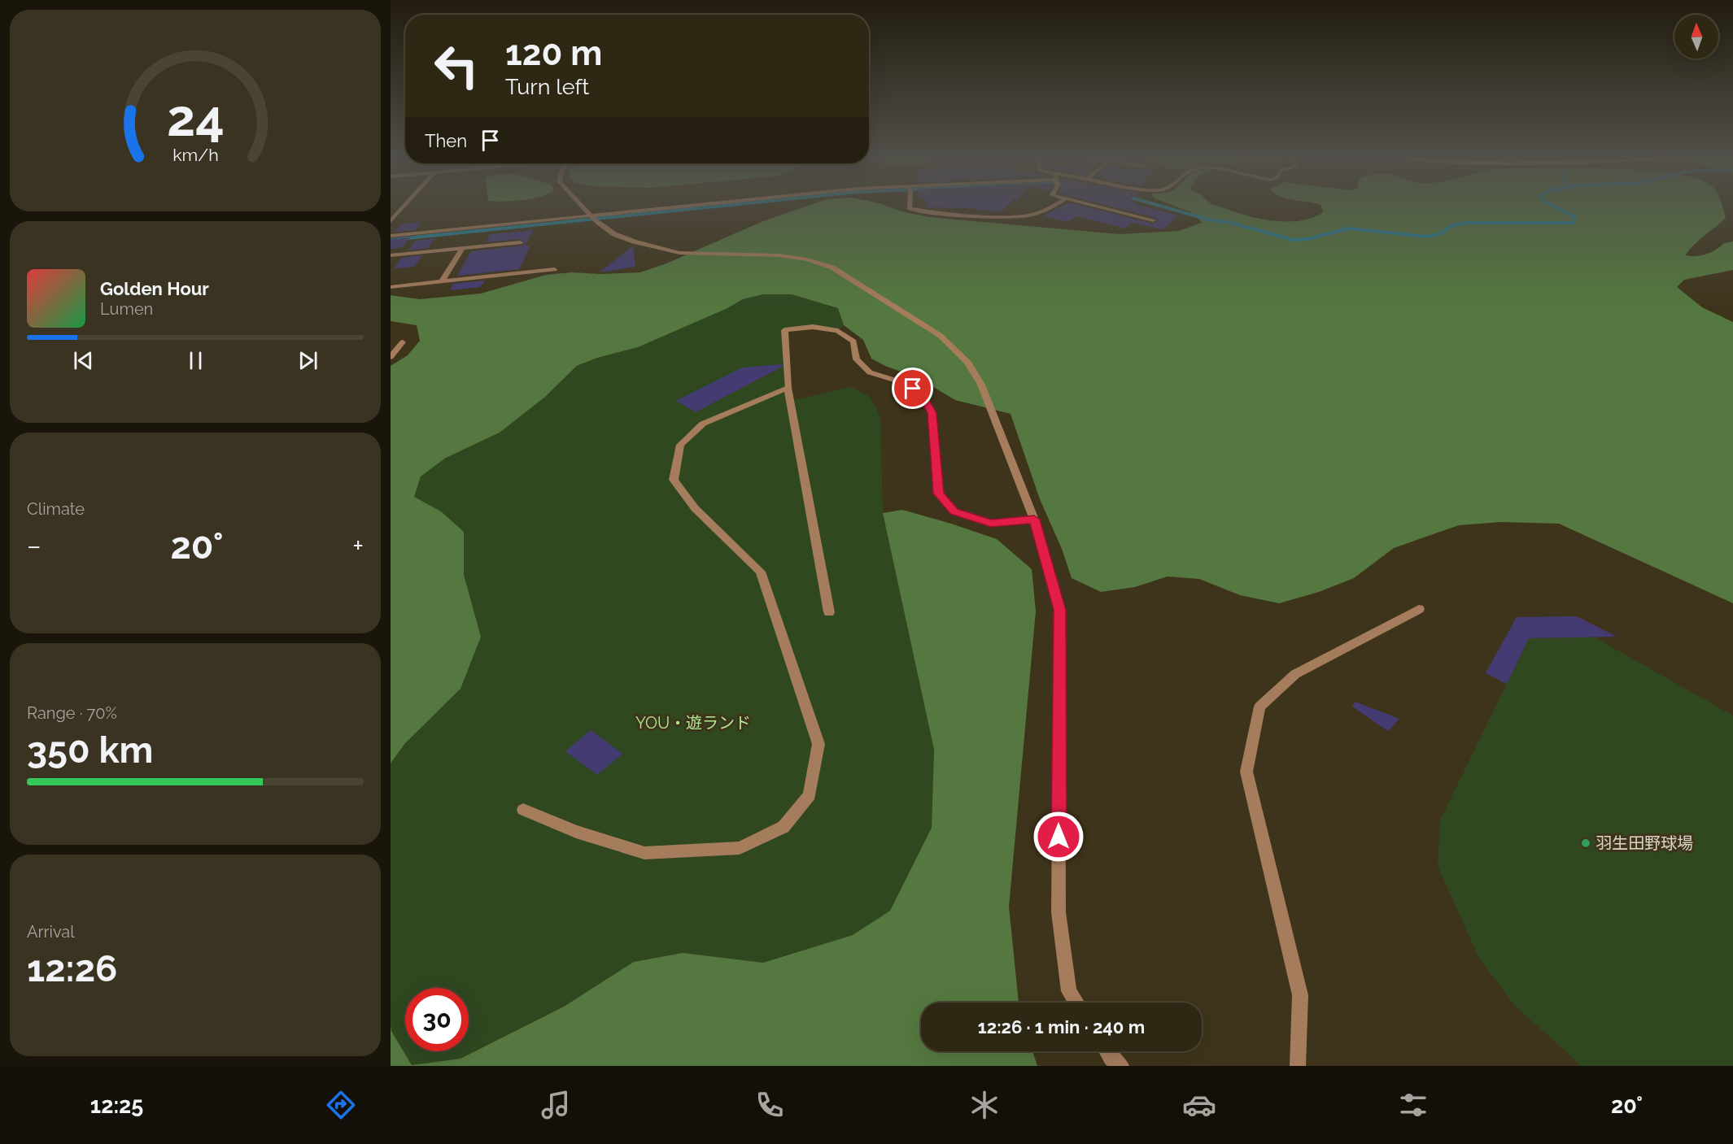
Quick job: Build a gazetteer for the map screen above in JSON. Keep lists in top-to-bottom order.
{
  "parks": ["YOU・遊ランド"],
  "places": ["羽生田野球場"],
  "north": "top",
  "page": {
    "turn": ["120 m", "Turn left"],
    "then": "Then",
    "song": ["Golden Hour", "Lumen"],
    "tile": [
      "Climate",
      ["Range · 70%", "350 km"],
      ["Arrival", "12:26"]
    ],
    "heat": ["−", "20°", "+"],
    "limit": "30",
    "trip": "12:26 · 1 min · 240 m",
    "tabs": ["12:25", "20°"],
    "gauge": ["24", "km/h"]
  }
}
